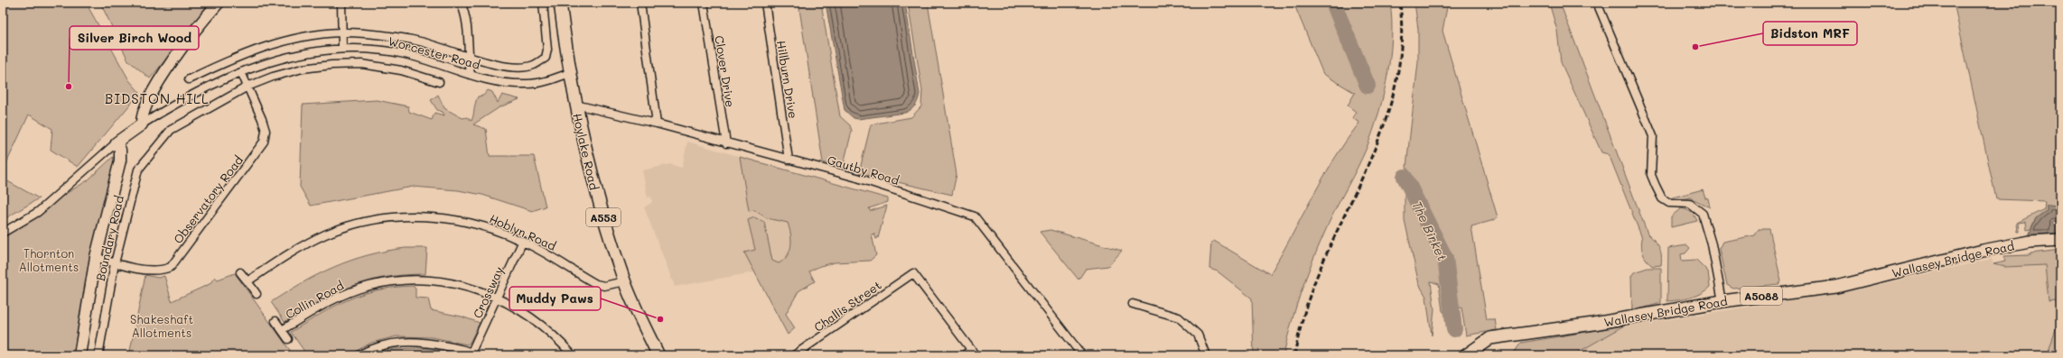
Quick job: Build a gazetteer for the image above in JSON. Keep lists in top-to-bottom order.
{
  "streets": {
    "main road": [
      "Worcester Road",
      "Hoylake Road",
      "A553",
      "Boundary Road",
      "Wallasey Bridge Road",
      "A5088"
    ],
    "street": [
      "Clover Drive",
      "Hillburn Drive",
      "Gautby Road",
      "Observatory Road",
      "Hoblyn Road",
      "Crossway",
      "Collin Road",
      "Challis Street"
    ]
  },
  "crossings": [
    ["Worcester Road", "Hoylake Road"],
    ["Worcester Road", "Observatory Road"],
    ["Worcester Road", "Boundary Road"],
    ["Clover Drive", "Gautby Road"],
    ["Hillburn Drive", "Gautby Road"],
    ["Hoylake Road", "Gautby Road"],
    ["Hoylake Road", "Hoblyn Road"],
    ["Observatory Road", "Boundary Road"],
    ["Hoblyn Road", "Crossway"],
    ["Crossway", "Collin Road"]
  ],
  "districts": ["BIDSTON HILL"],
  "water": ["The Birket"],
  "parks": ["Thornton Allotments", "Shakeshaft Allotments"],
  "places": ["Bidston MRF", "Silver Birch Wood", "Muddy Paws"]
}
